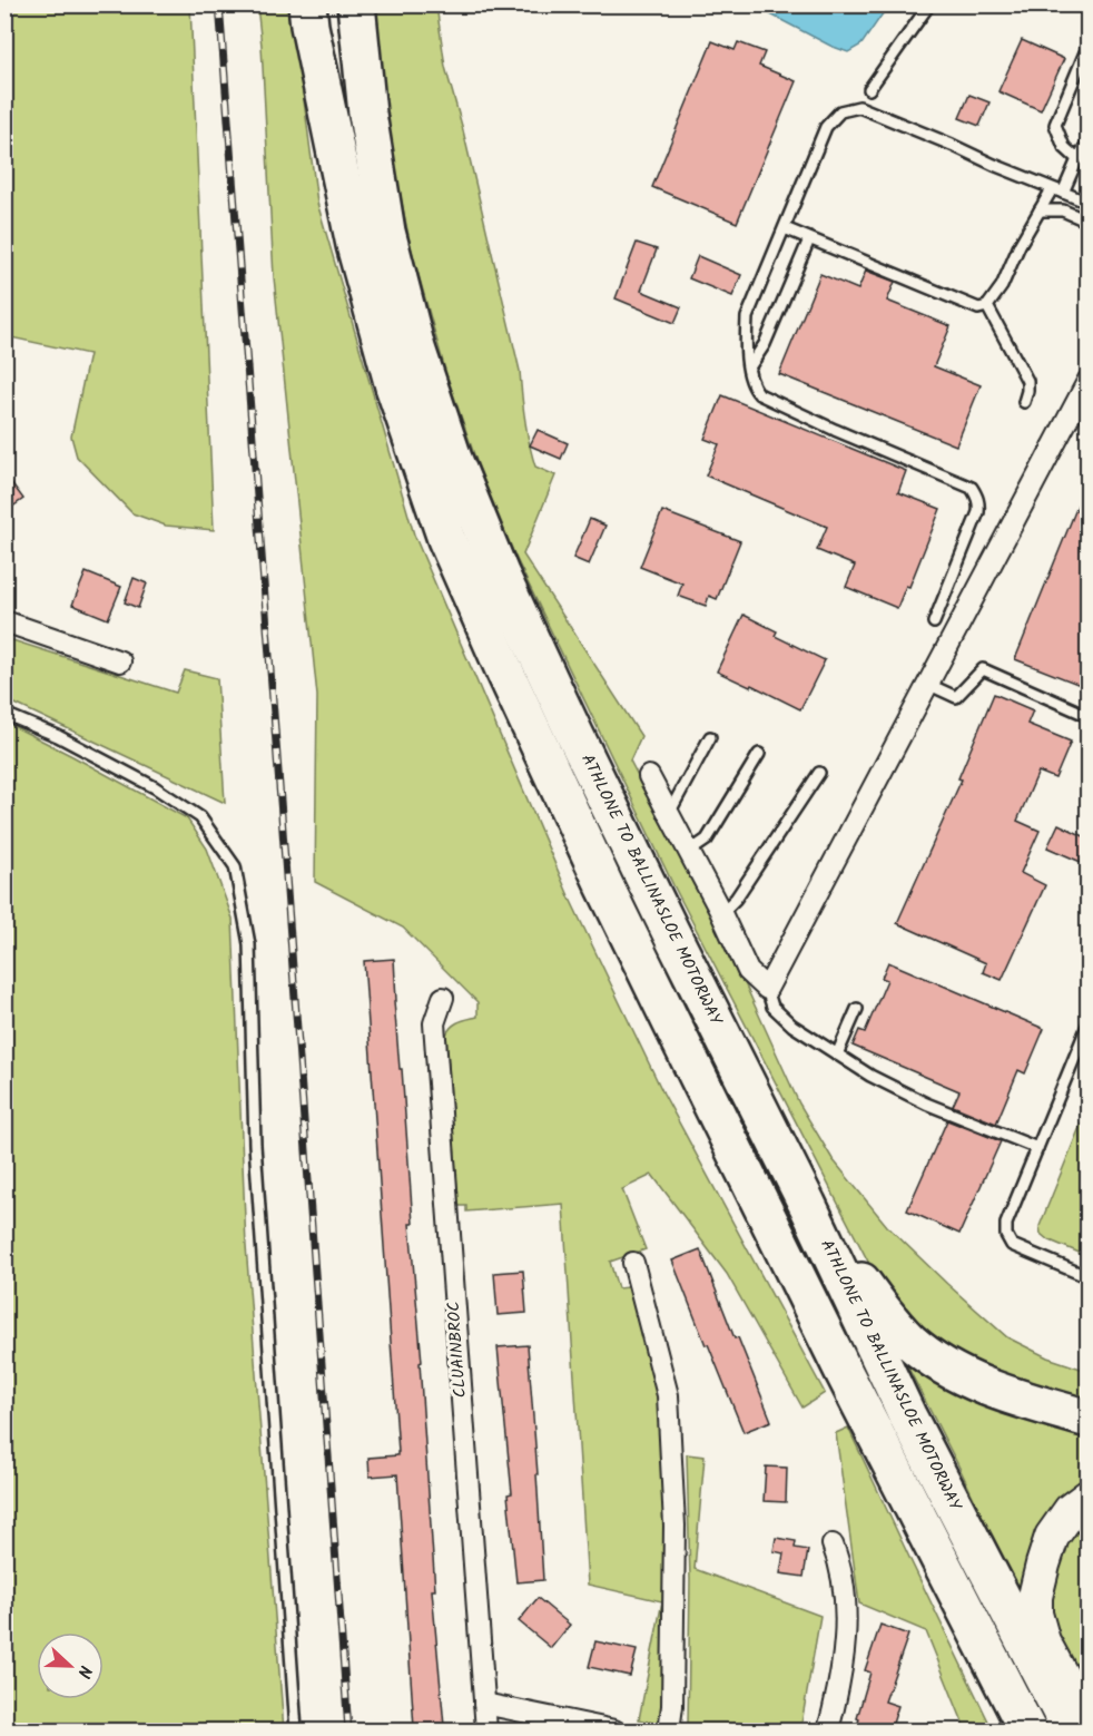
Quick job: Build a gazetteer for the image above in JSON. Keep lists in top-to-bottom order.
{
  "streets": {
    "highway": ["ATHLONE TO BALLINASLOE MOTORWAY"],
    "street": ["CLUAINBROC"]
  },
  "north": "right"
}
